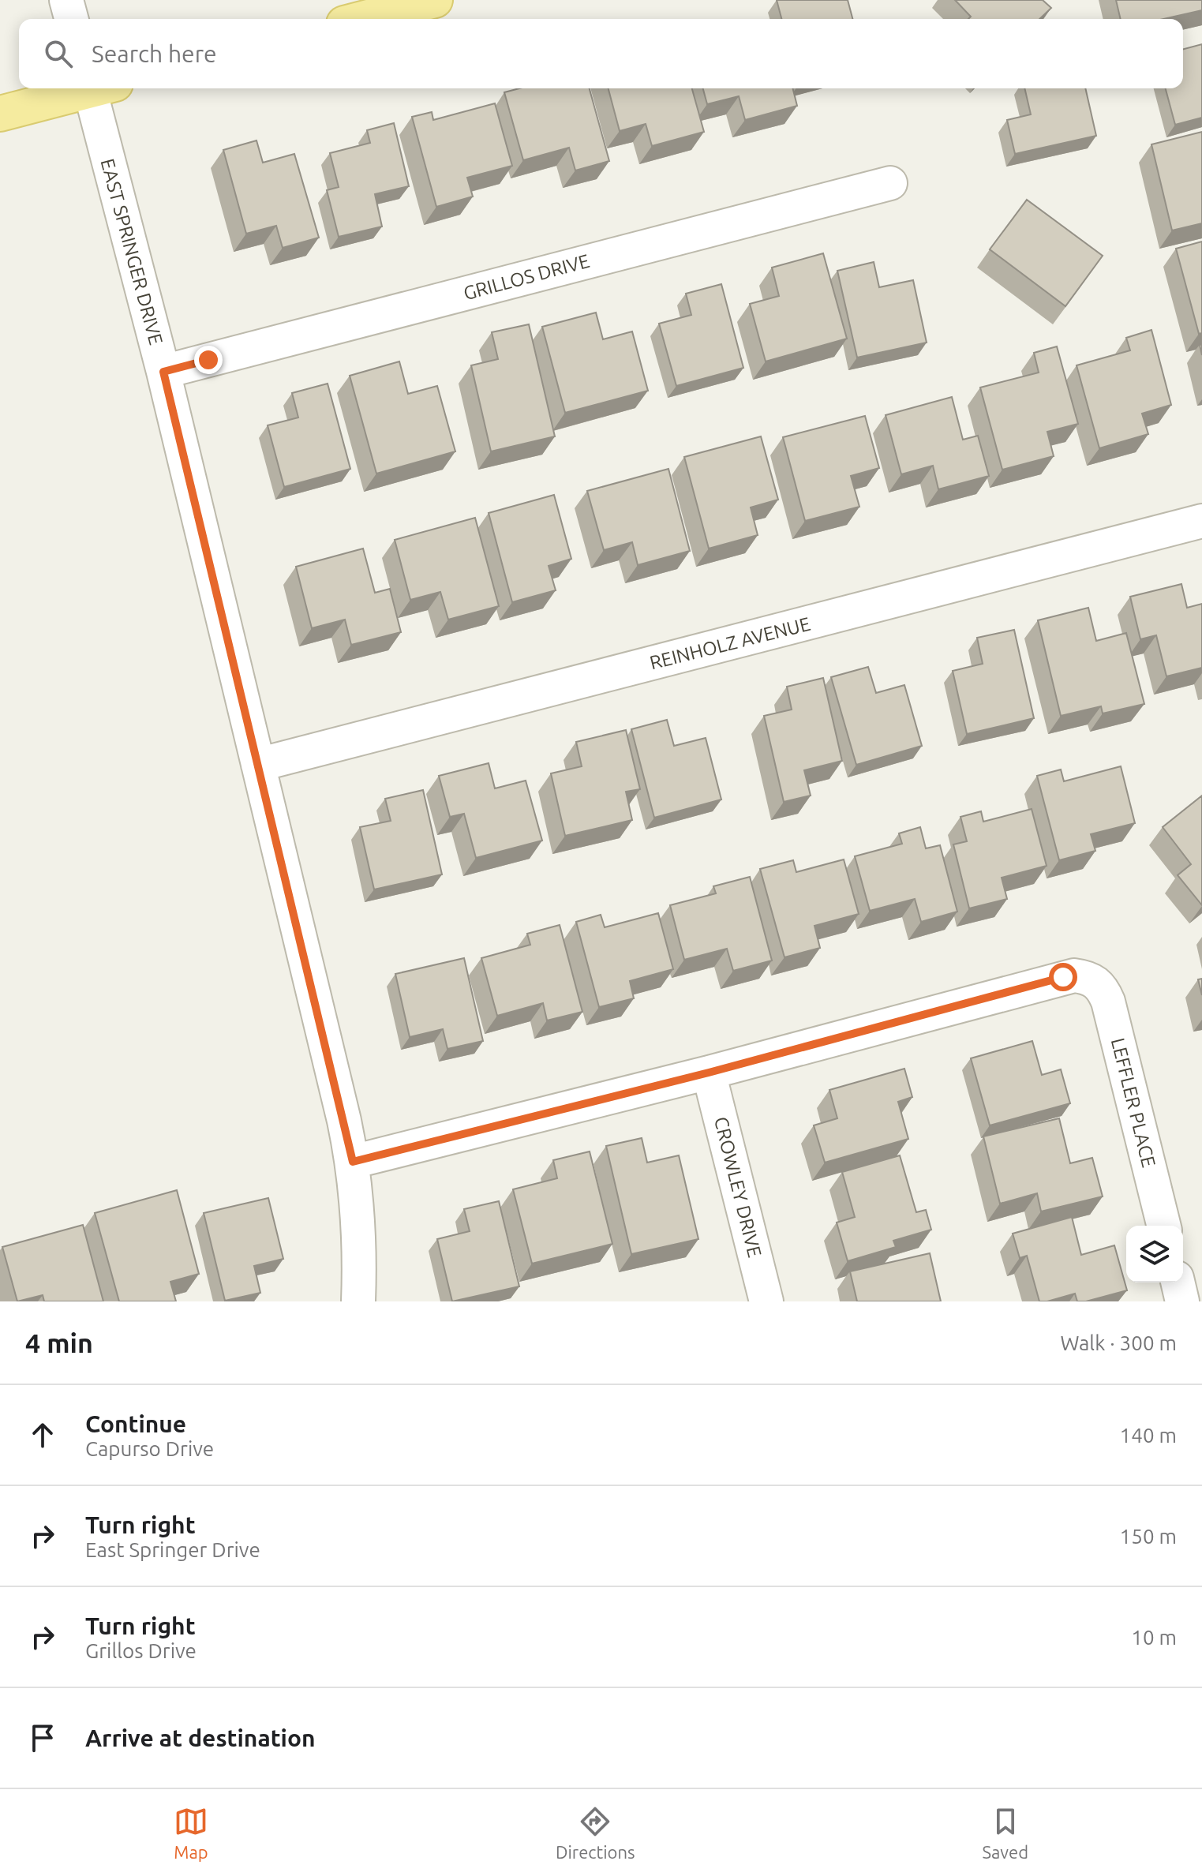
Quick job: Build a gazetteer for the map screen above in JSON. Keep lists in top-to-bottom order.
{
  "streets": {
    "street": [
      "EAST SPRINGER DRIVE",
      "GRILLOS DRIVE",
      "REINHOLZ AVENUE",
      "LEFFLER PLACE",
      "CROWLEY DRIVE"
    ]
  },
  "crossings": [
    ["EAST SPRINGER DRIVE", "GRILLOS DRIVE"],
    ["EAST SPRINGER DRIVE", "REINHOLZ AVENUE"],
    ["LEFFLER PLACE", "CROWLEY DRIVE"]
  ],
  "page": {
    "search": "Search here",
    "heading": ["4 min", "Walk · 300 m"],
    "list": [
      ["Continue", "Capurso Drive", "140 m"],
      ["Turn right", "East Springer Drive", "150 m"],
      ["Turn right", "Grillos Drive", "10 m"],
      "Arrive at destination"
    ],
    "nav": ["Map", "Directions", "Saved"]
  }
}
